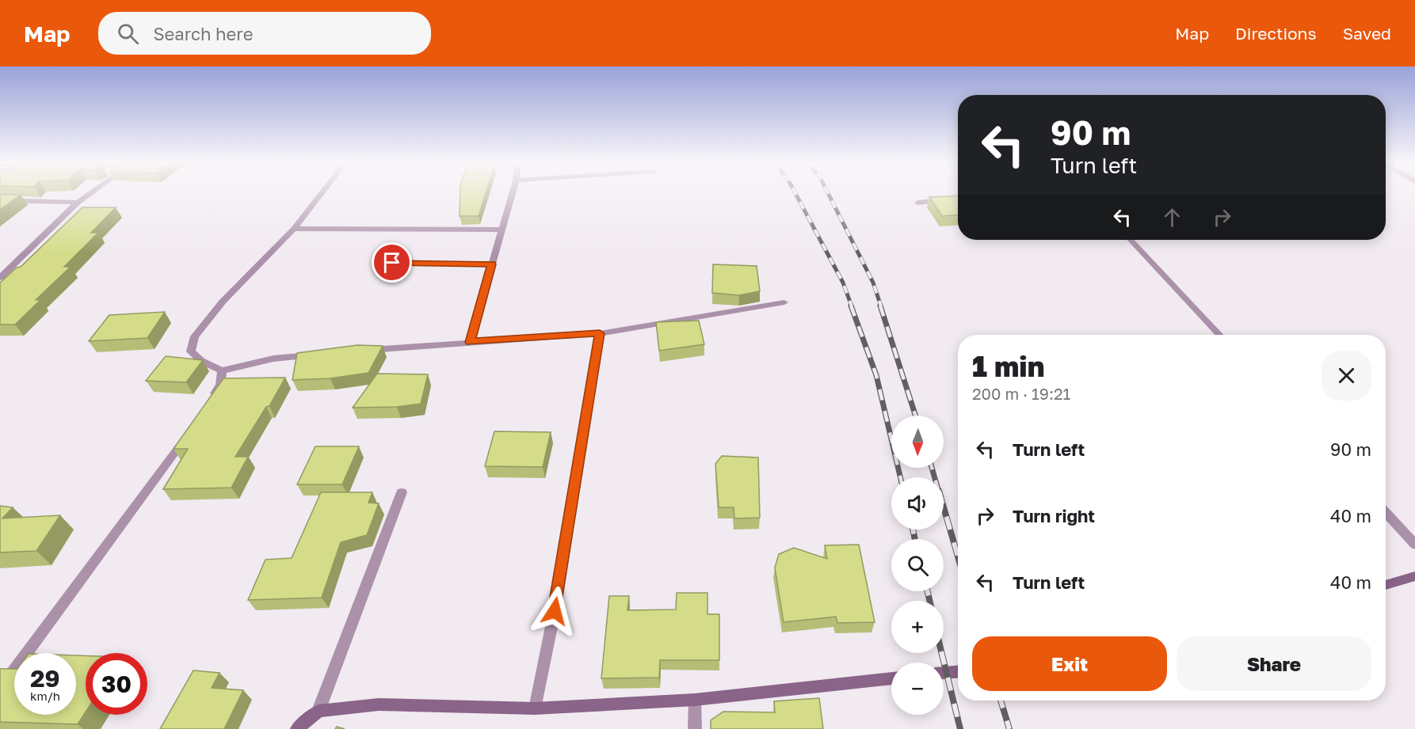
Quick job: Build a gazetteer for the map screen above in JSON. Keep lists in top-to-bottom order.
{
  "north": "bottom",
  "page": {
    "header": "Map",
    "search": "Search here",
    "nav": ["Map", "Directions", "Saved"],
    "turn": ["90 m", "Turn left"],
    "heading": ["1 min", "200 m · 19:21"],
    "map_buttons": ["+", "−"],
    "list": [
      {
        "name": "Turn left",
        "value": "90 m"
      },
      {
        "name": "Turn right",
        "value": "40 m"
      },
      {
        "name": "Turn left",
        "value": "40 m"
      }
    ],
    "buttons": ["Exit", "Share"],
    "speed": "29 km/h",
    "limit": "30"
  }
}
